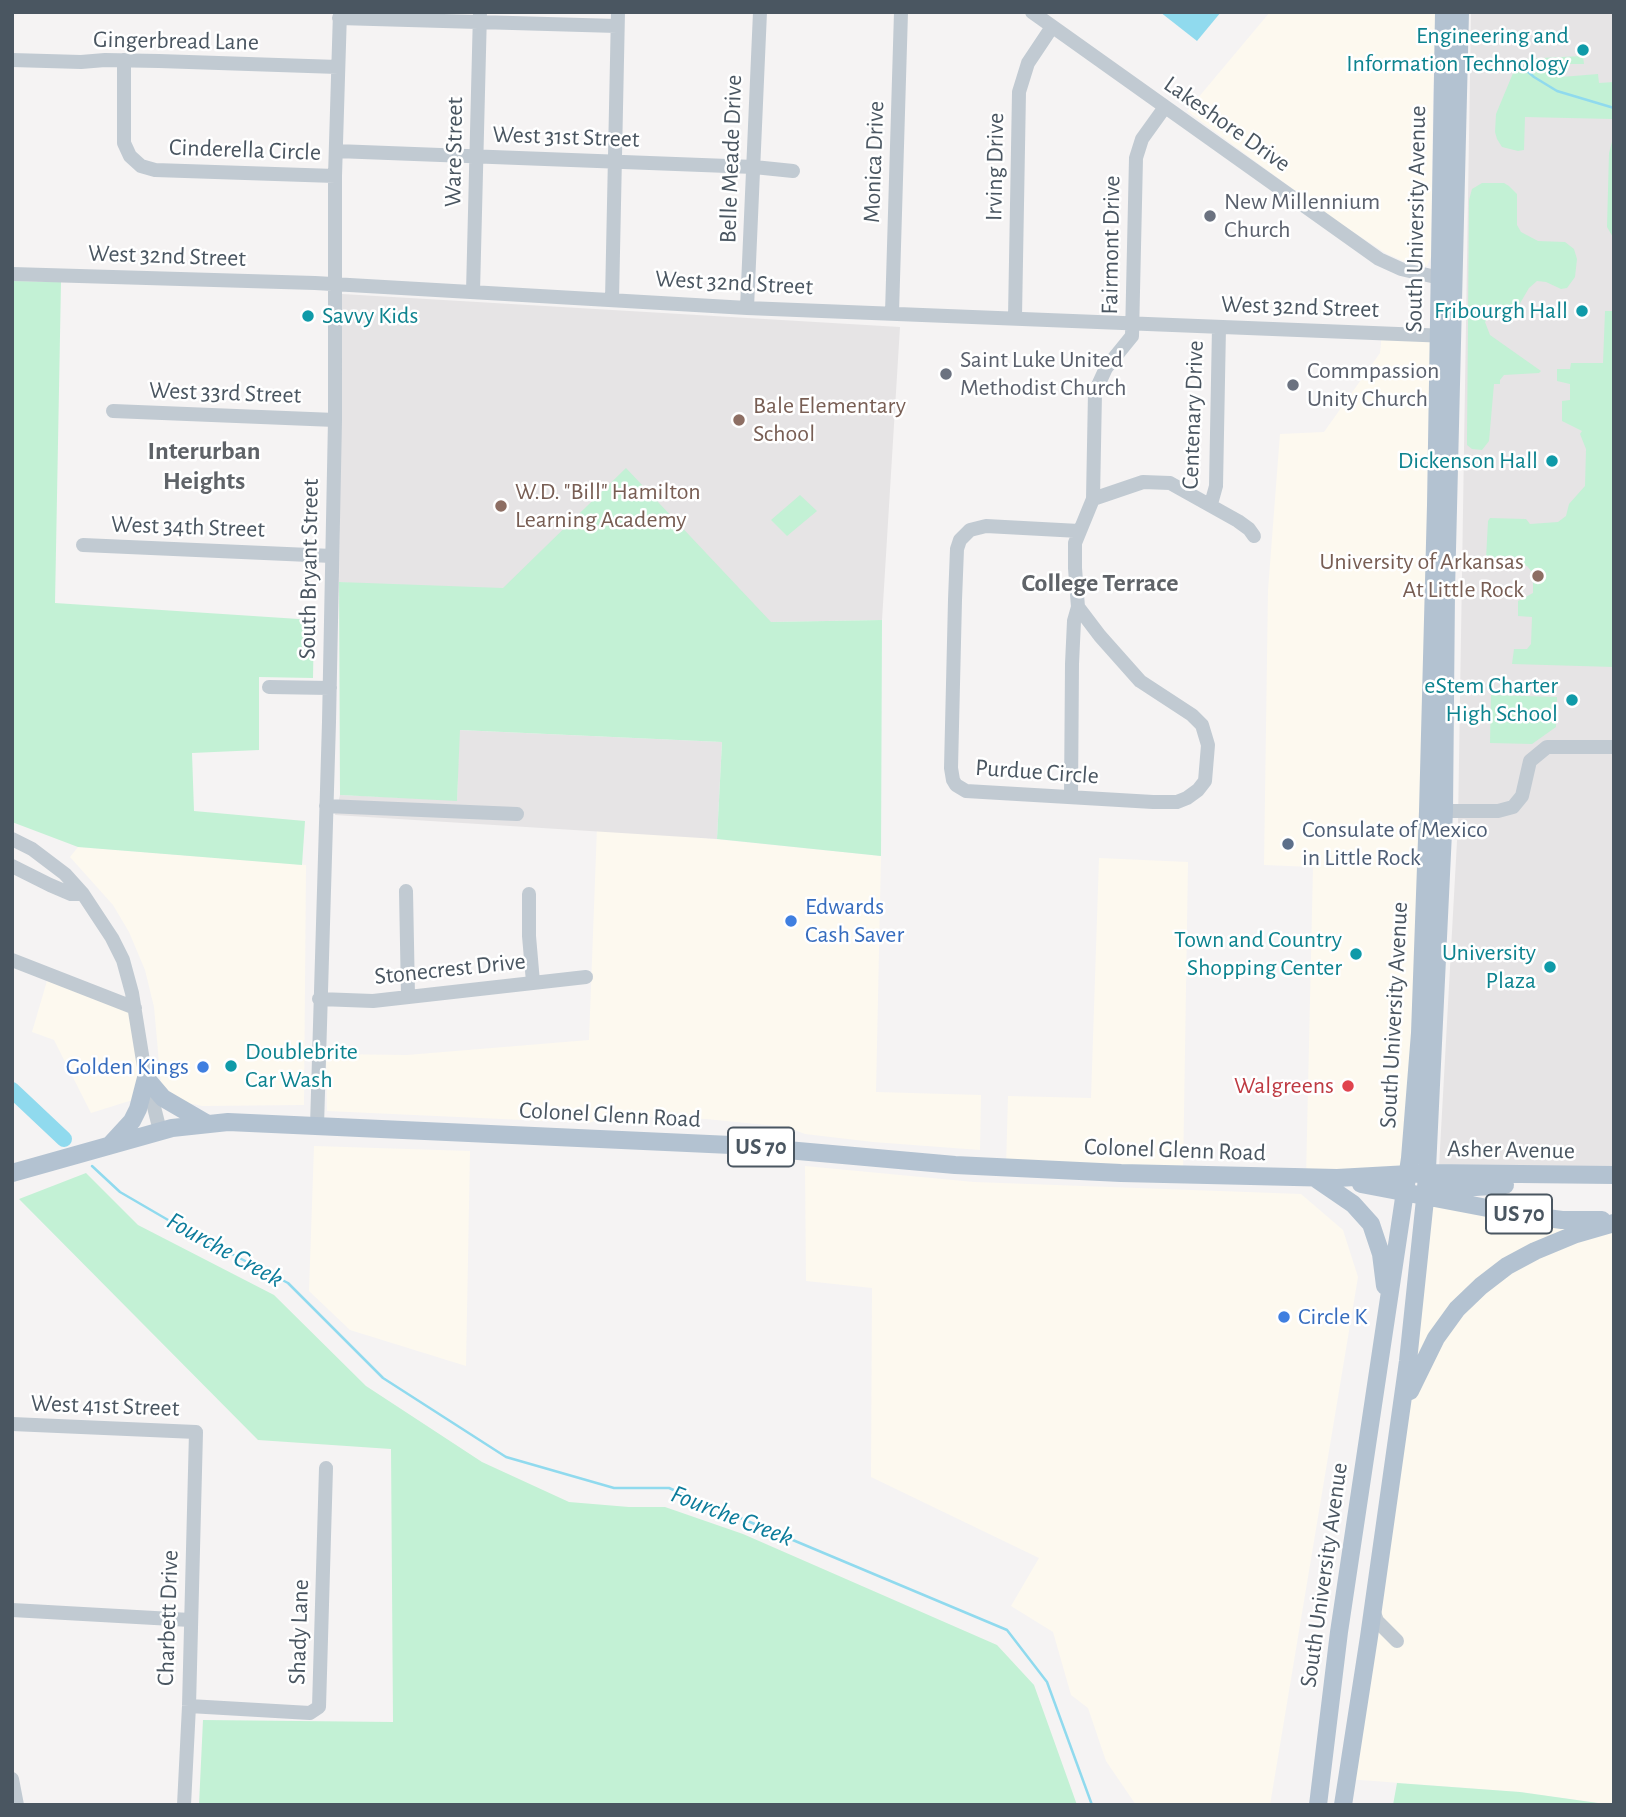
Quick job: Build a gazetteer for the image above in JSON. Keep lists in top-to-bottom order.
{
  "streets": {
    "main road": [
      "South University Avenue",
      "Colonel Glenn Road",
      "US 70",
      "Asher Avenue"
    ],
    "street": [
      "Gingerbread Lane",
      "Lakeshore Drive",
      "West 31st Street",
      "Cinderella Circle",
      "Ware Street",
      "Belle Meade Drive",
      "Monica Drive",
      "Irving Drive",
      "Fairmont Drive",
      "West 32nd Street",
      "West 33rd Street",
      "Centenary Drive",
      "West 34th Street",
      "South Bryant Street",
      "Purdue Circle",
      "Stonecrest Drive",
      "West 41st Street",
      "Charbett Drive",
      "Shady Lane"
    ]
  },
  "crossings": [
    ["Gingerbread Lane", "Cinderella Circle"],
    ["Gingerbread Lane", "South Bryant Street"],
    ["Lakeshore Drive", "Irving Drive"],
    ["Lakeshore Drive", "South University Avenue"],
    ["Lakeshore Drive", "Fairmont Drive"],
    ["West 31st Street", "Ware Street"],
    ["West 31st Street", "Belle Meade Drive"],
    ["West 31st Street", "South Bryant Street"],
    ["Cinderella Circle", "South Bryant Street"],
    ["Ware Street", "West 32nd Street"],
    ["Belle Meade Drive", "West 32nd Street"],
    ["Monica Drive", "West 32nd Street"],
    ["Irving Drive", "West 32nd Street"],
    ["South University Avenue", "West 32nd Street"],
    ["South University Avenue", "Colonel Glenn Road"],
    ["South University Avenue", "Asher Avenue"],
    ["Fairmont Drive", "West 32nd Street"],
    ["Fairmont Drive", "Purdue Circle"],
    ["West 32nd Street", "Centenary Drive"],
    ["West 32nd Street", "South Bryant Street"],
    ["West 33rd Street", "South Bryant Street"],
    ["West 34th Street", "South Bryant Street"],
    ["South Bryant Street", "Stonecrest Drive"],
    ["South Bryant Street", "Colonel Glenn Road"],
    ["Colonel Glenn Road", "Asher Avenue"],
    ["West 41st Street", "Charbett Drive"],
    ["Charbett Drive", "Shady Lane"]
  ],
  "districts": ["Interurban Heights", "College Terrace"],
  "water": ["Fourche Creek"],
  "places": [
    "Engineering and Information Technology",
    "New Millennium Church",
    "Fribourgh Hall",
    "Savvy Kids",
    "Saint Luke United Methodist Church",
    "Commpassion Unity Church",
    "Bale Elementary School",
    "Dickenson Hall",
    "W.D. \"Bill\" Hamilton Learning Academy",
    "University of Arkansas At Little Rock",
    "eStem Charter High School",
    "Consulate of Mexico in Little Rock",
    "Edwards Cash Saver",
    "Town and Country Shopping Center",
    "University Plaza",
    "Doublebrite Car Wash",
    "Golden Kings",
    "Walgreens",
    "Circle K"
  ]
}
